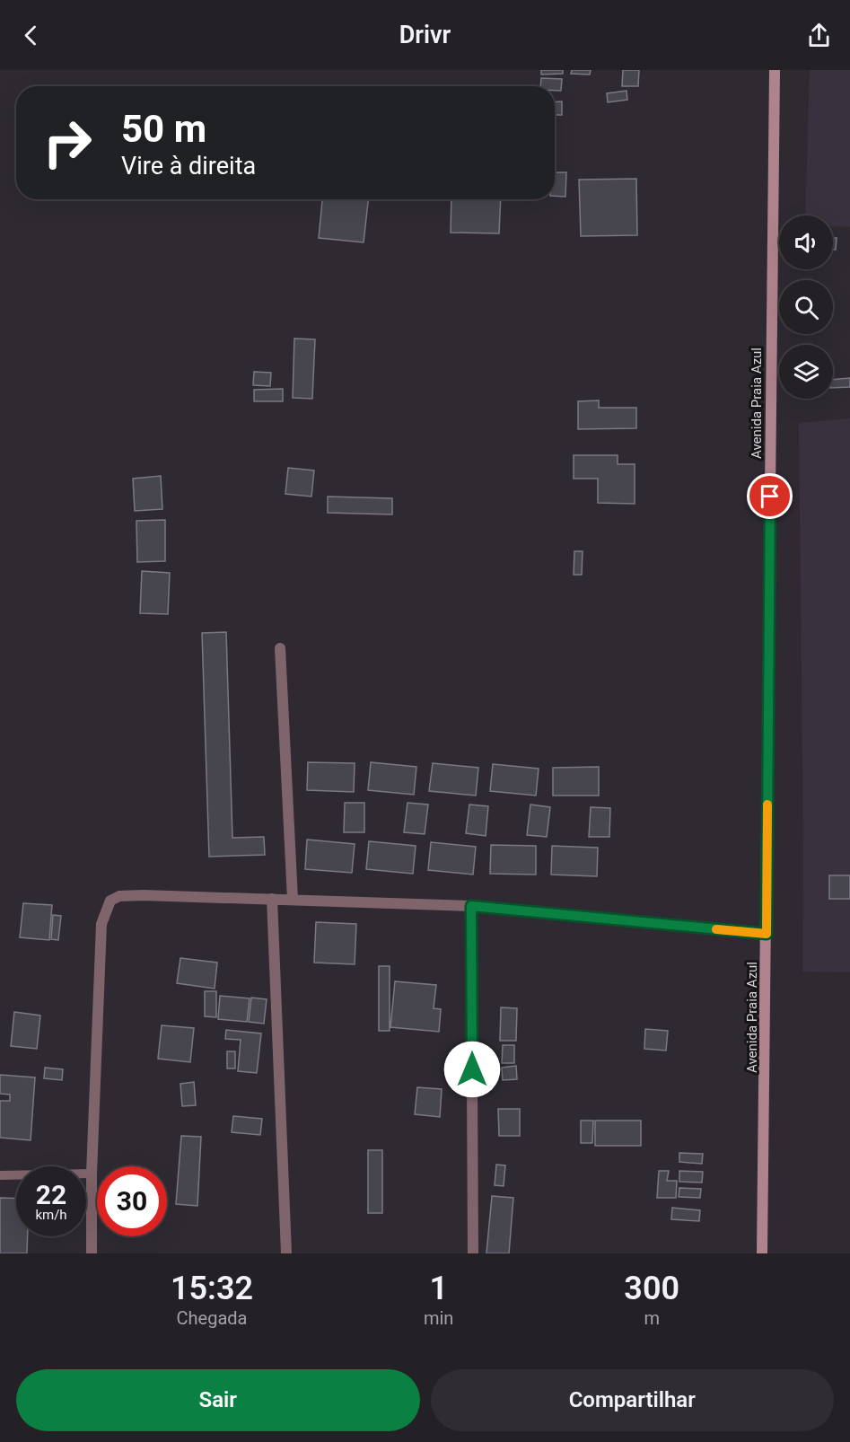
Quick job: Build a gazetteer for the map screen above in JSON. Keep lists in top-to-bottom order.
{
  "streets": {
    "main road": ["Avenida Praia Azul"]
  },
  "page": {
    "header": "Drivr",
    "turn": ["50 m", "Vire à direita"],
    "speed": "22 km/h",
    "limit": "30",
    "eta": [
      "15:32",
      "Chegada",
      "1",
      "min",
      "300",
      "m"
    ],
    "buttons": ["Sair", "Compartilhar"]
  }
}
